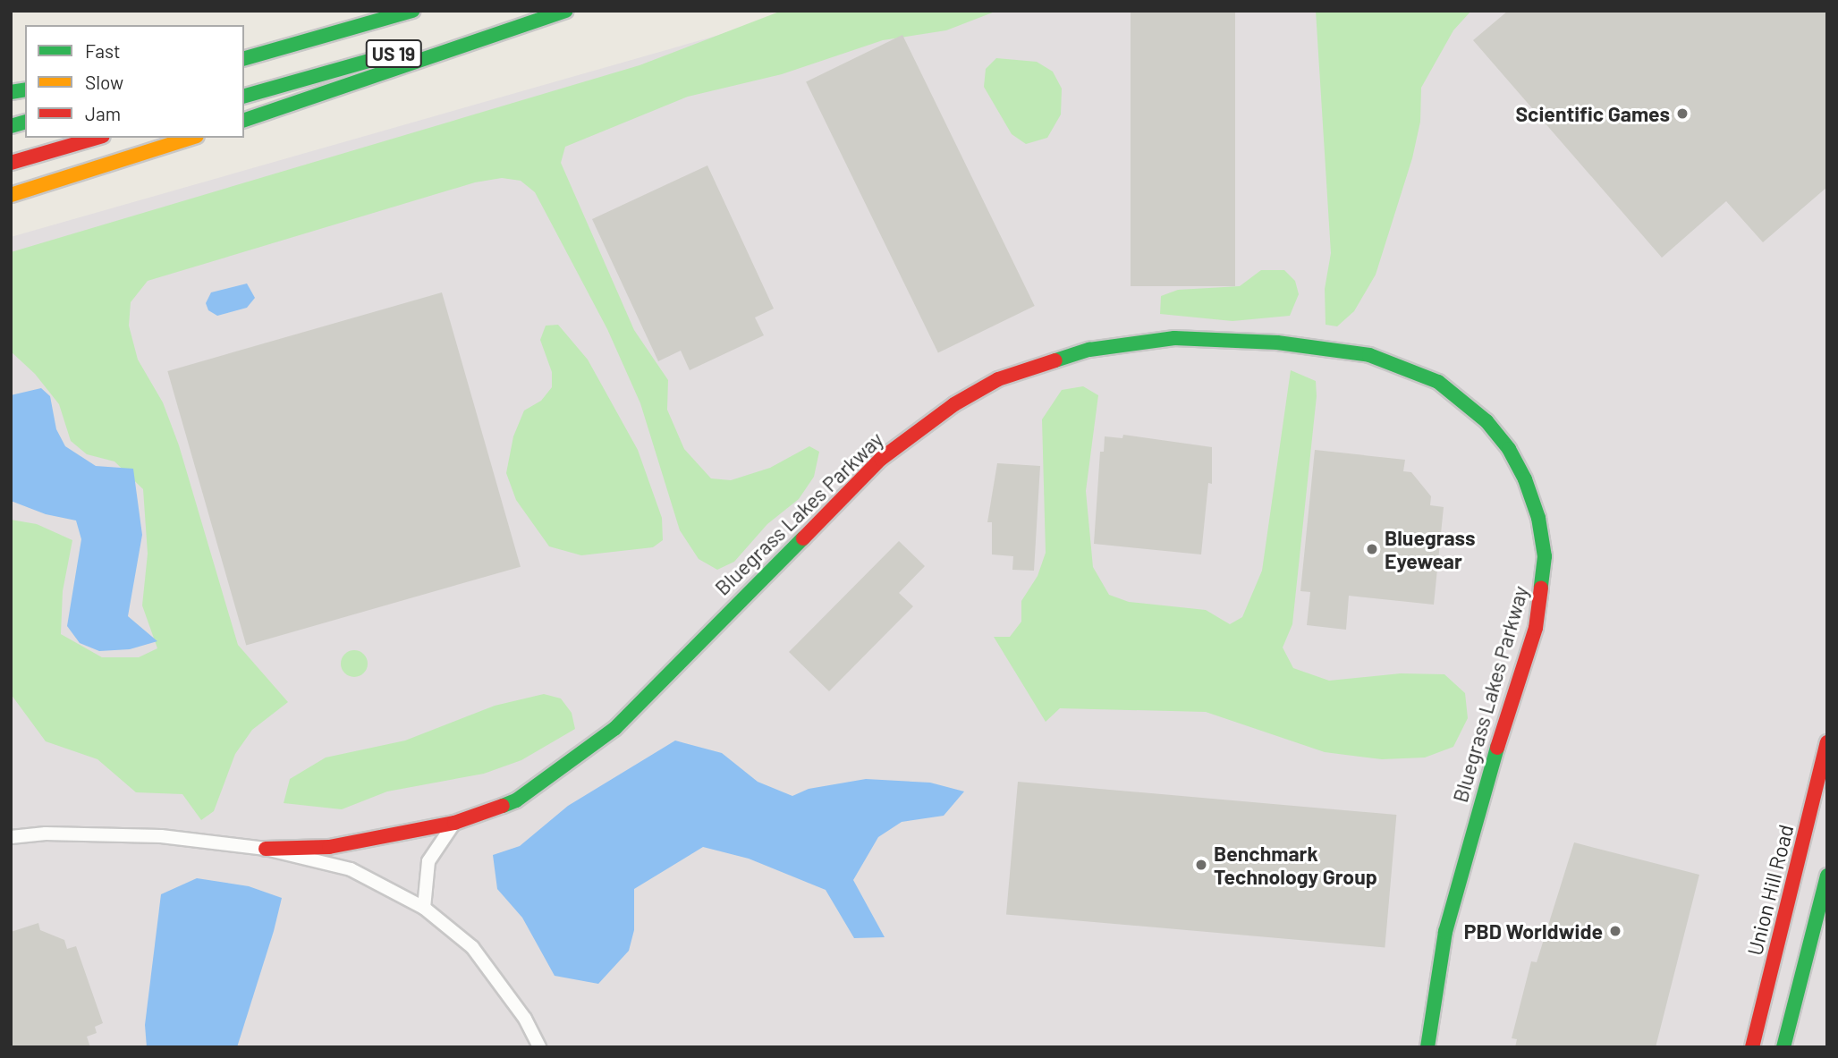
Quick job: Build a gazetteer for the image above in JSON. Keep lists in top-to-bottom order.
{
  "streets": {
    "main road": ["US 19", "Bluegrass Lakes Parkway", "Union Hill Road"]
  },
  "places": [
    "Scientific Games",
    "Bluegrass Eyewear",
    "Benchmark Technology Group",
    "PBD Worldwide"
  ],
  "legend": ["Fast", "Slow", "Jam"]
}
